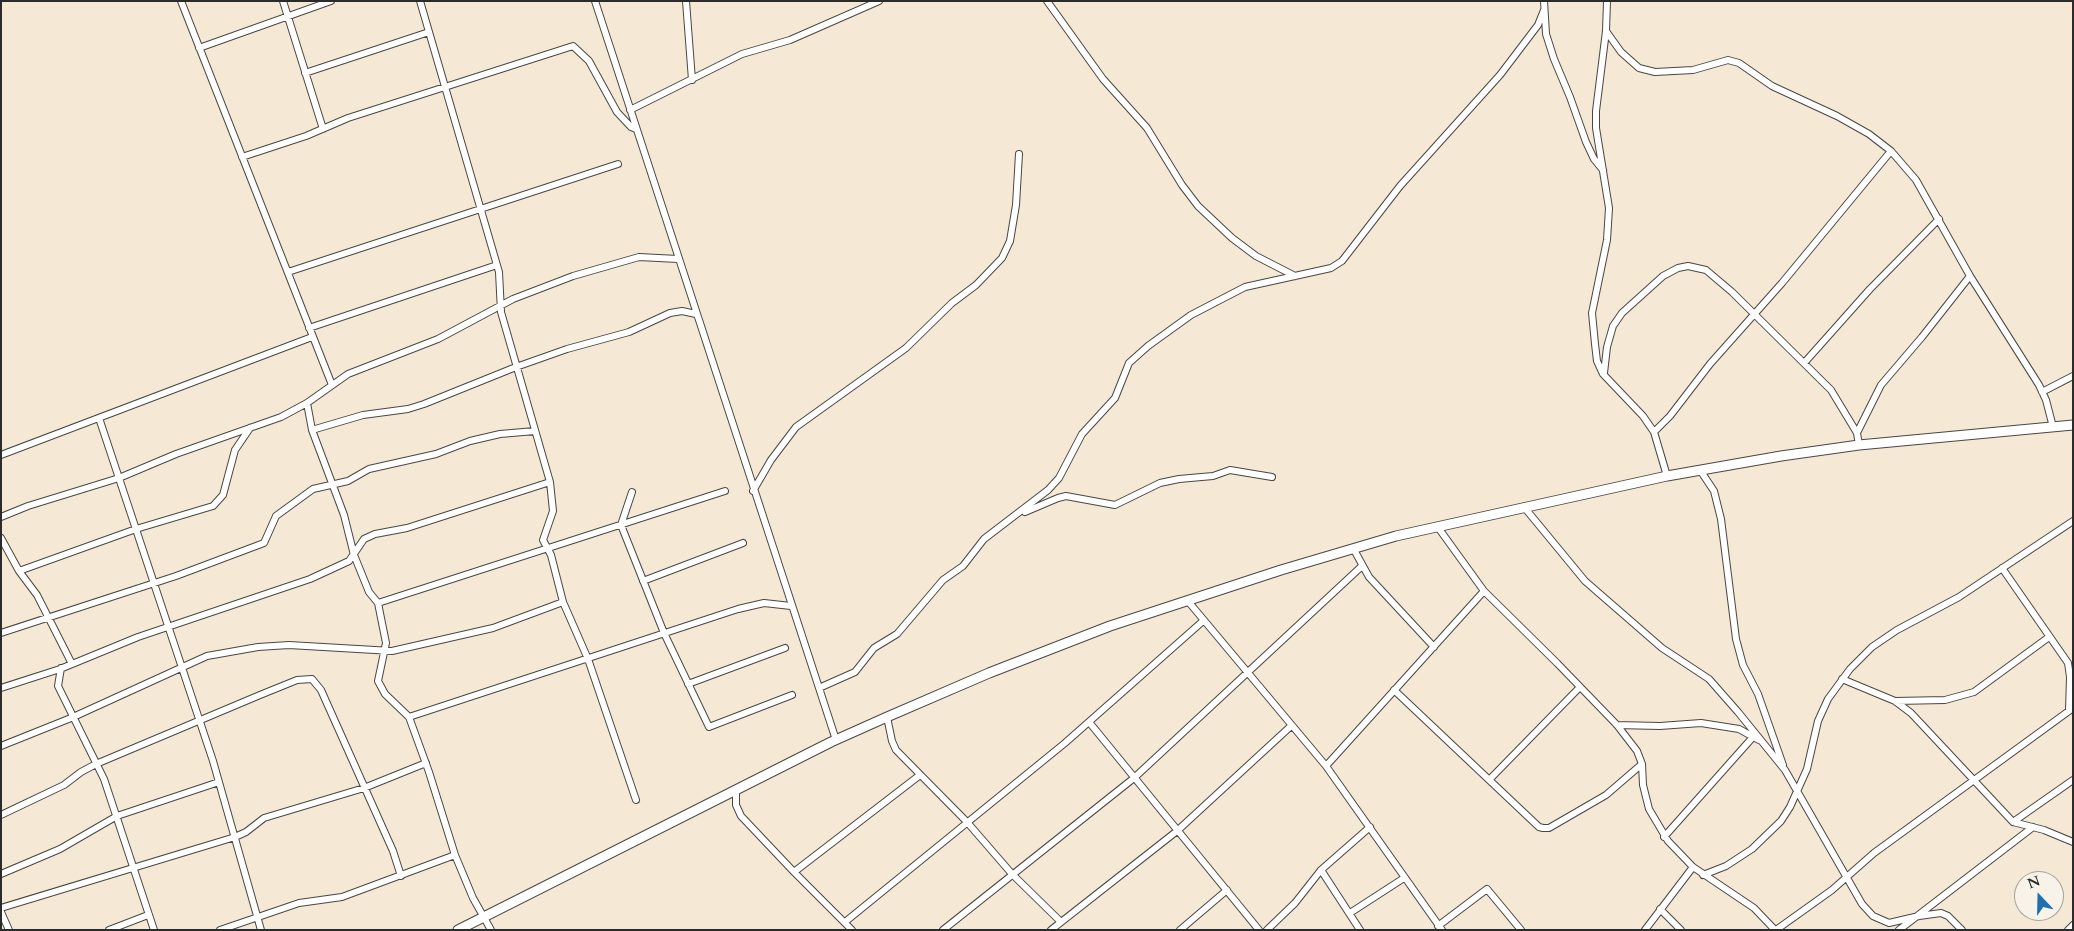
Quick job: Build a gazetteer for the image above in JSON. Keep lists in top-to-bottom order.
{
  "north": "top"
}
